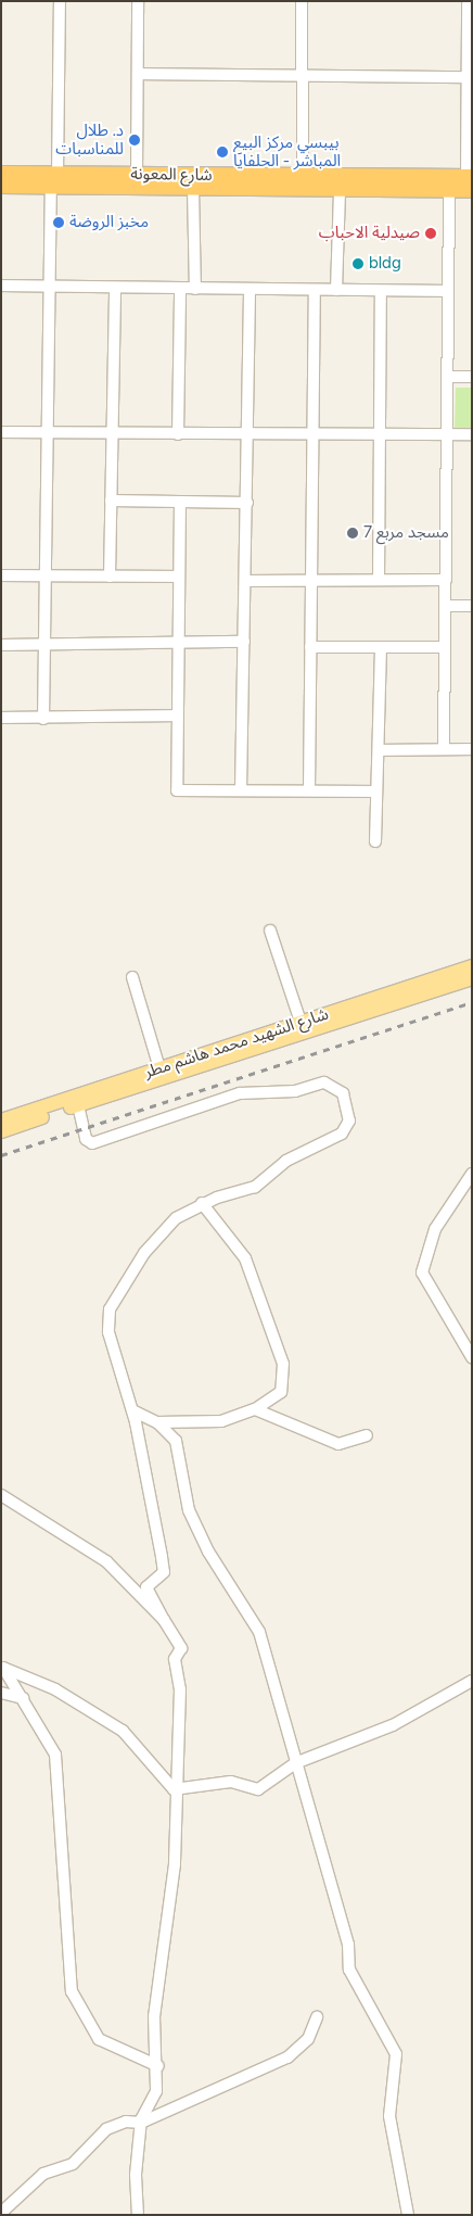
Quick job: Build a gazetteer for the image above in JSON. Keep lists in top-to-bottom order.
{
  "streets": {
    "highway": ["شارع المعونة"],
    "main road": ["شارع الشهيد محمد هاشم مطر"]
  },
  "places": [
    "د. طلال للمناسبات",
    "بيبسي مركز البيع المباشر - الحلفايا",
    "مخبز الروضة",
    "صيدلية الاحباب",
    "bldg",
    "مسجد مربع 7"
  ]
}
